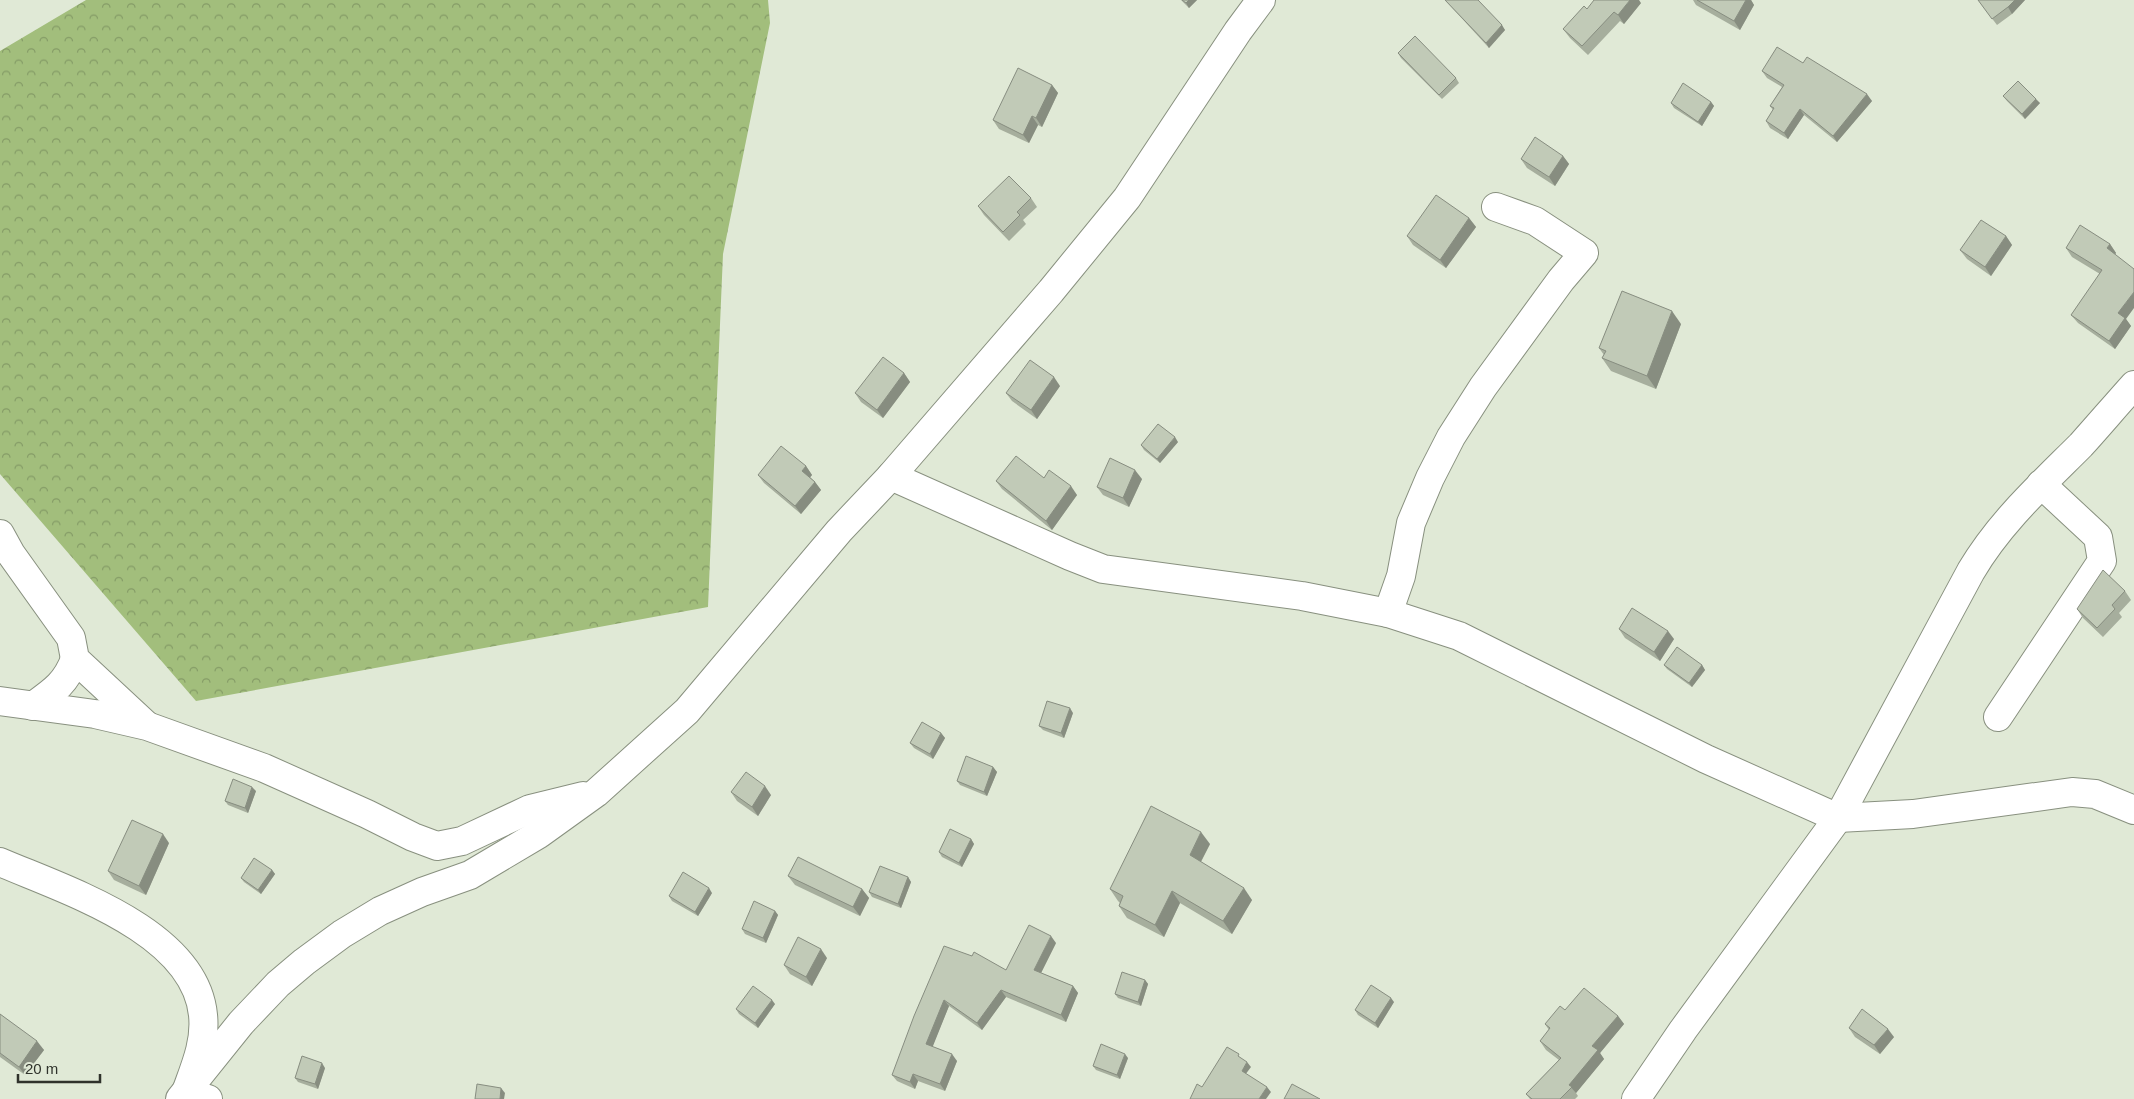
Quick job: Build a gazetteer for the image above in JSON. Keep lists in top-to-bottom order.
{
  "scale_bar": "20 m"
}
